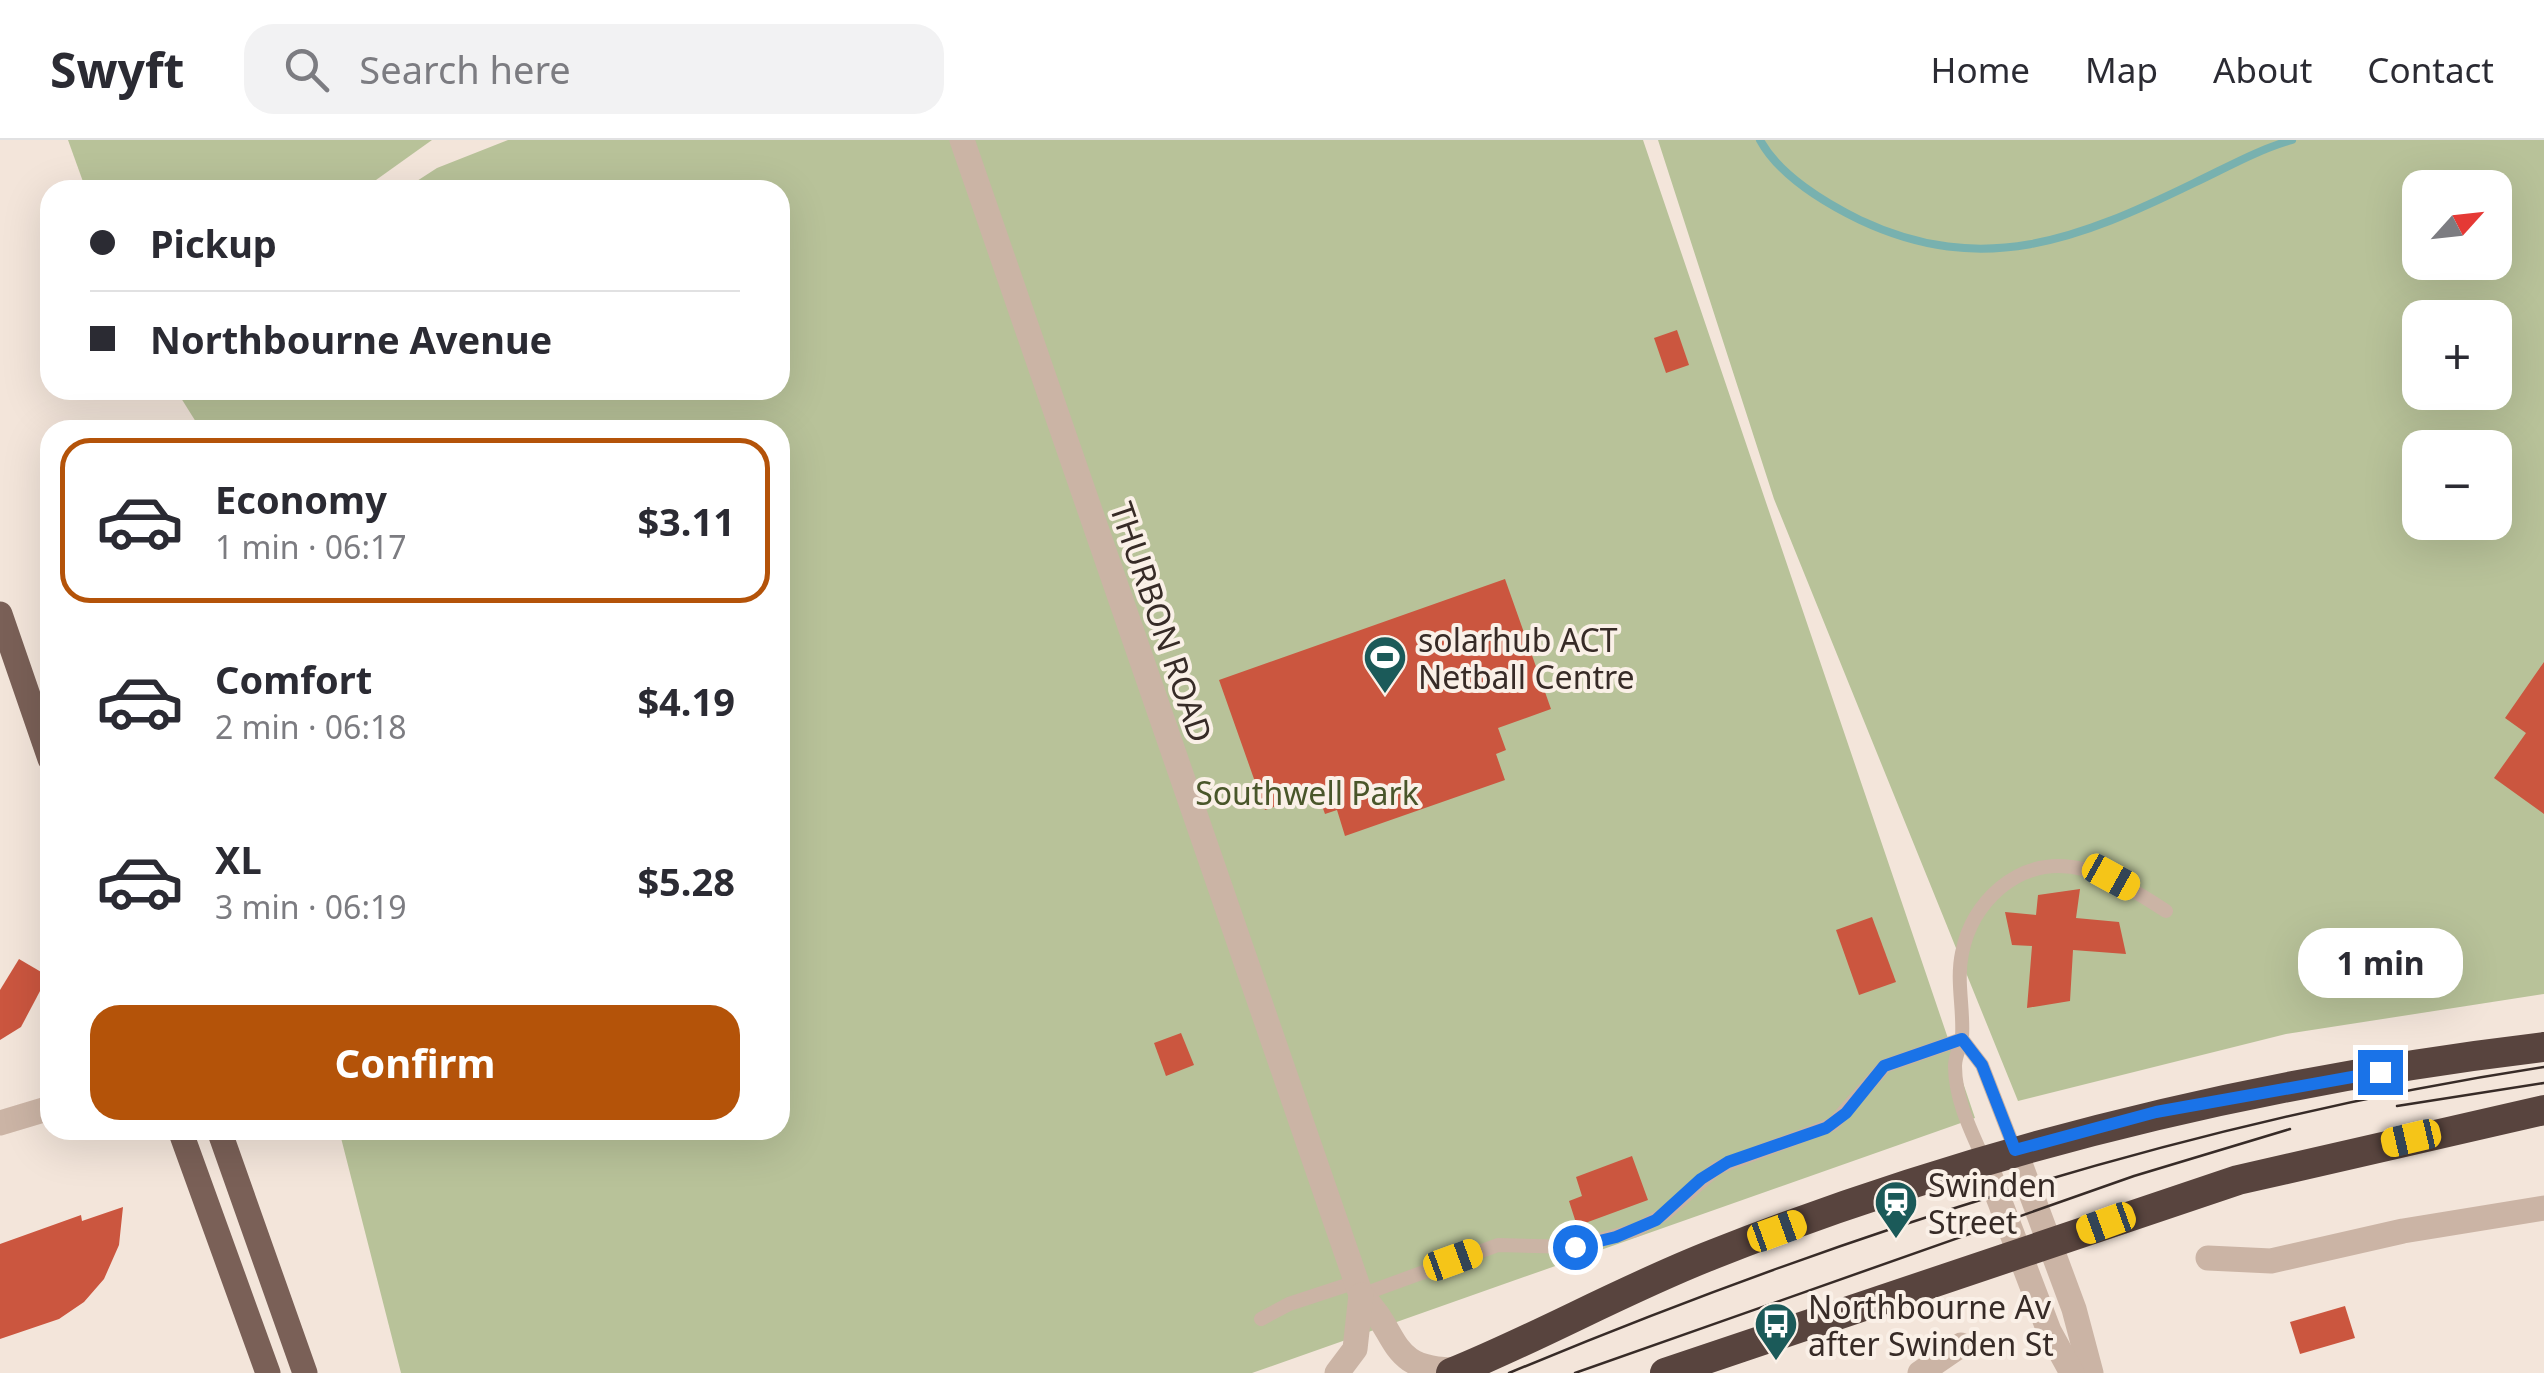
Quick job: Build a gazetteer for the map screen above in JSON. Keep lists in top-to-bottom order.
{
  "streets": {
    "street": ["THURBON ROAD"]
  },
  "parks": ["Southwell Park"],
  "places": {
    "sports": ["solarhub ACT Netball Centre"],
    "station": ["Swinden Street"],
    "bus stop": ["Northbourne Av after Swinden St"]
  },
  "north": "top right",
  "page": {
    "header": "Swyft",
    "search": "Search here",
    "nav": [
      "Home",
      "Map",
      "About",
      "Contact"
    ],
    "map_buttons": ["+", "−"],
    "banner": ["Pickup", "Northbourne Avenue"],
    "list": [
      {
        "name": "Economy",
        "note": "1 min · 06:17",
        "value": "$3.11"
      },
      {
        "name": "Comfort",
        "note": "2 min · 06:18",
        "value": "$4.19"
      },
      {
        "name": "XL",
        "note": "3 min · 06:19",
        "value": "$5.28"
      }
    ],
    "bubble": "1 min",
    "buttons": "Confirm"
  }
}
